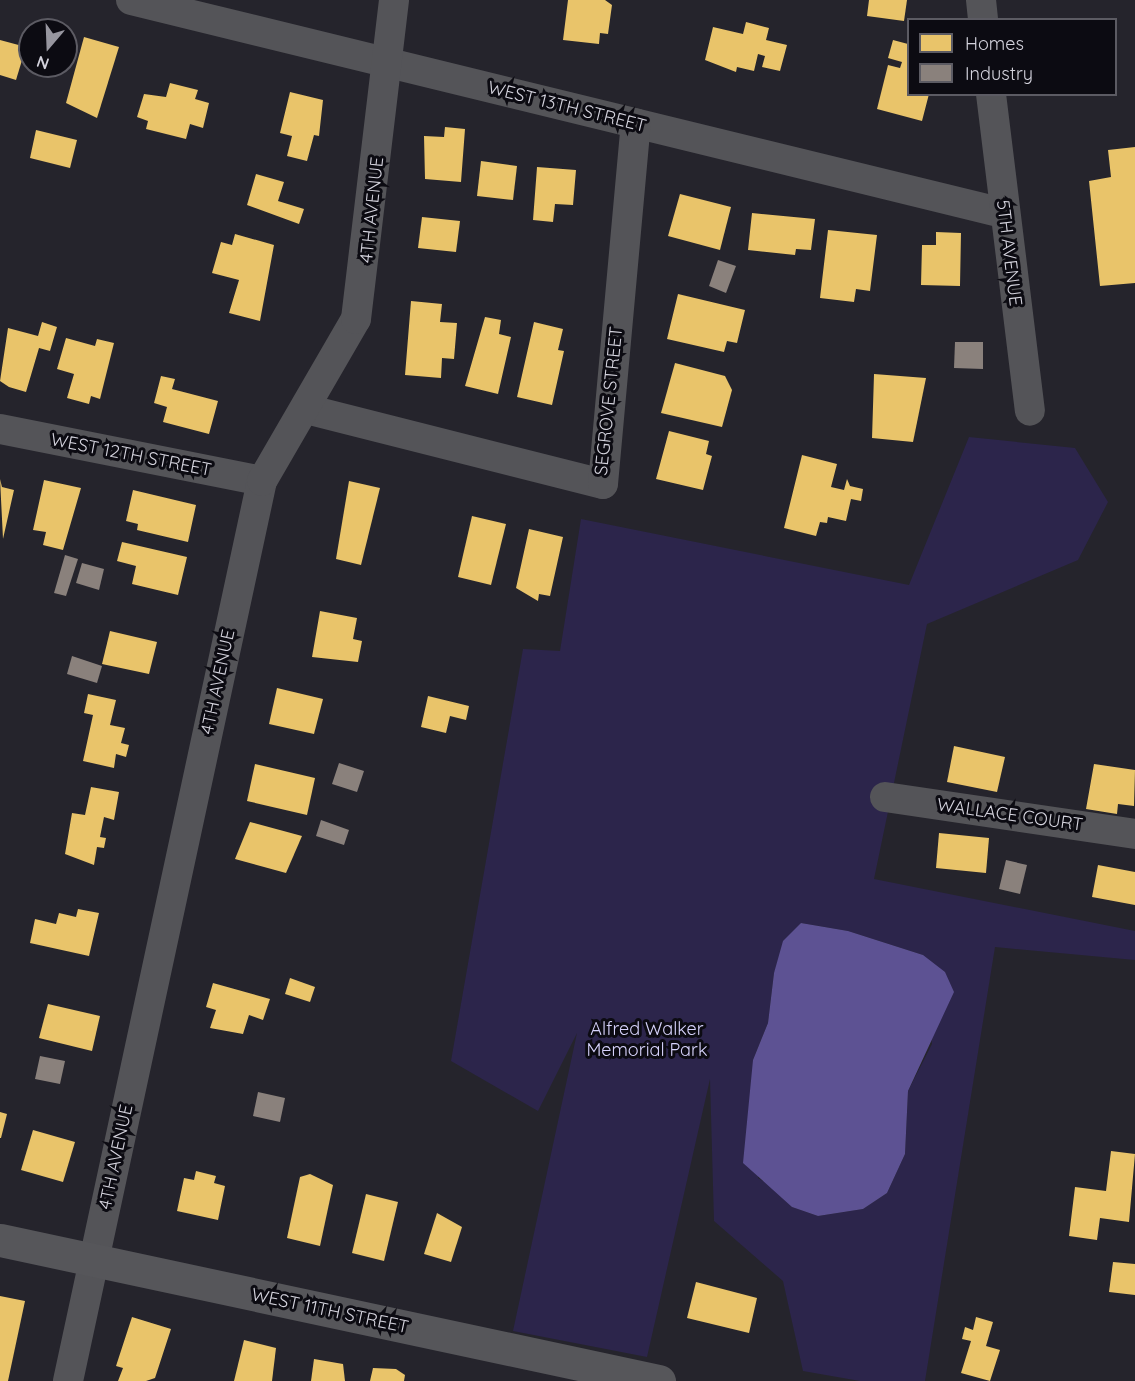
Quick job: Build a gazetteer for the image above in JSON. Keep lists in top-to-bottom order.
{
  "streets": {
    "street": [
      "WEST 13TH STREET",
      "4TH AVENUE",
      "5TH AVENUE",
      "SEGROVE STREET",
      "WEST 12TH STREET",
      "WALLACE COURT",
      "WEST 11TH STREET"
    ]
  },
  "crossings": [
    ["WEST 13TH STREET", "4TH AVENUE"],
    ["WEST 13TH STREET", "5TH AVENUE"],
    ["WEST 13TH STREET", "SEGROVE STREET"],
    ["4TH AVENUE", "SEGROVE STREET"],
    ["4TH AVENUE", "WEST 12TH STREET"],
    ["4TH AVENUE", "WEST 11TH STREET"]
  ],
  "parks": ["Alfred Walker Memorial Park"],
  "legend": ["Homes", "Industry"],
  "north": "bottom"
}
